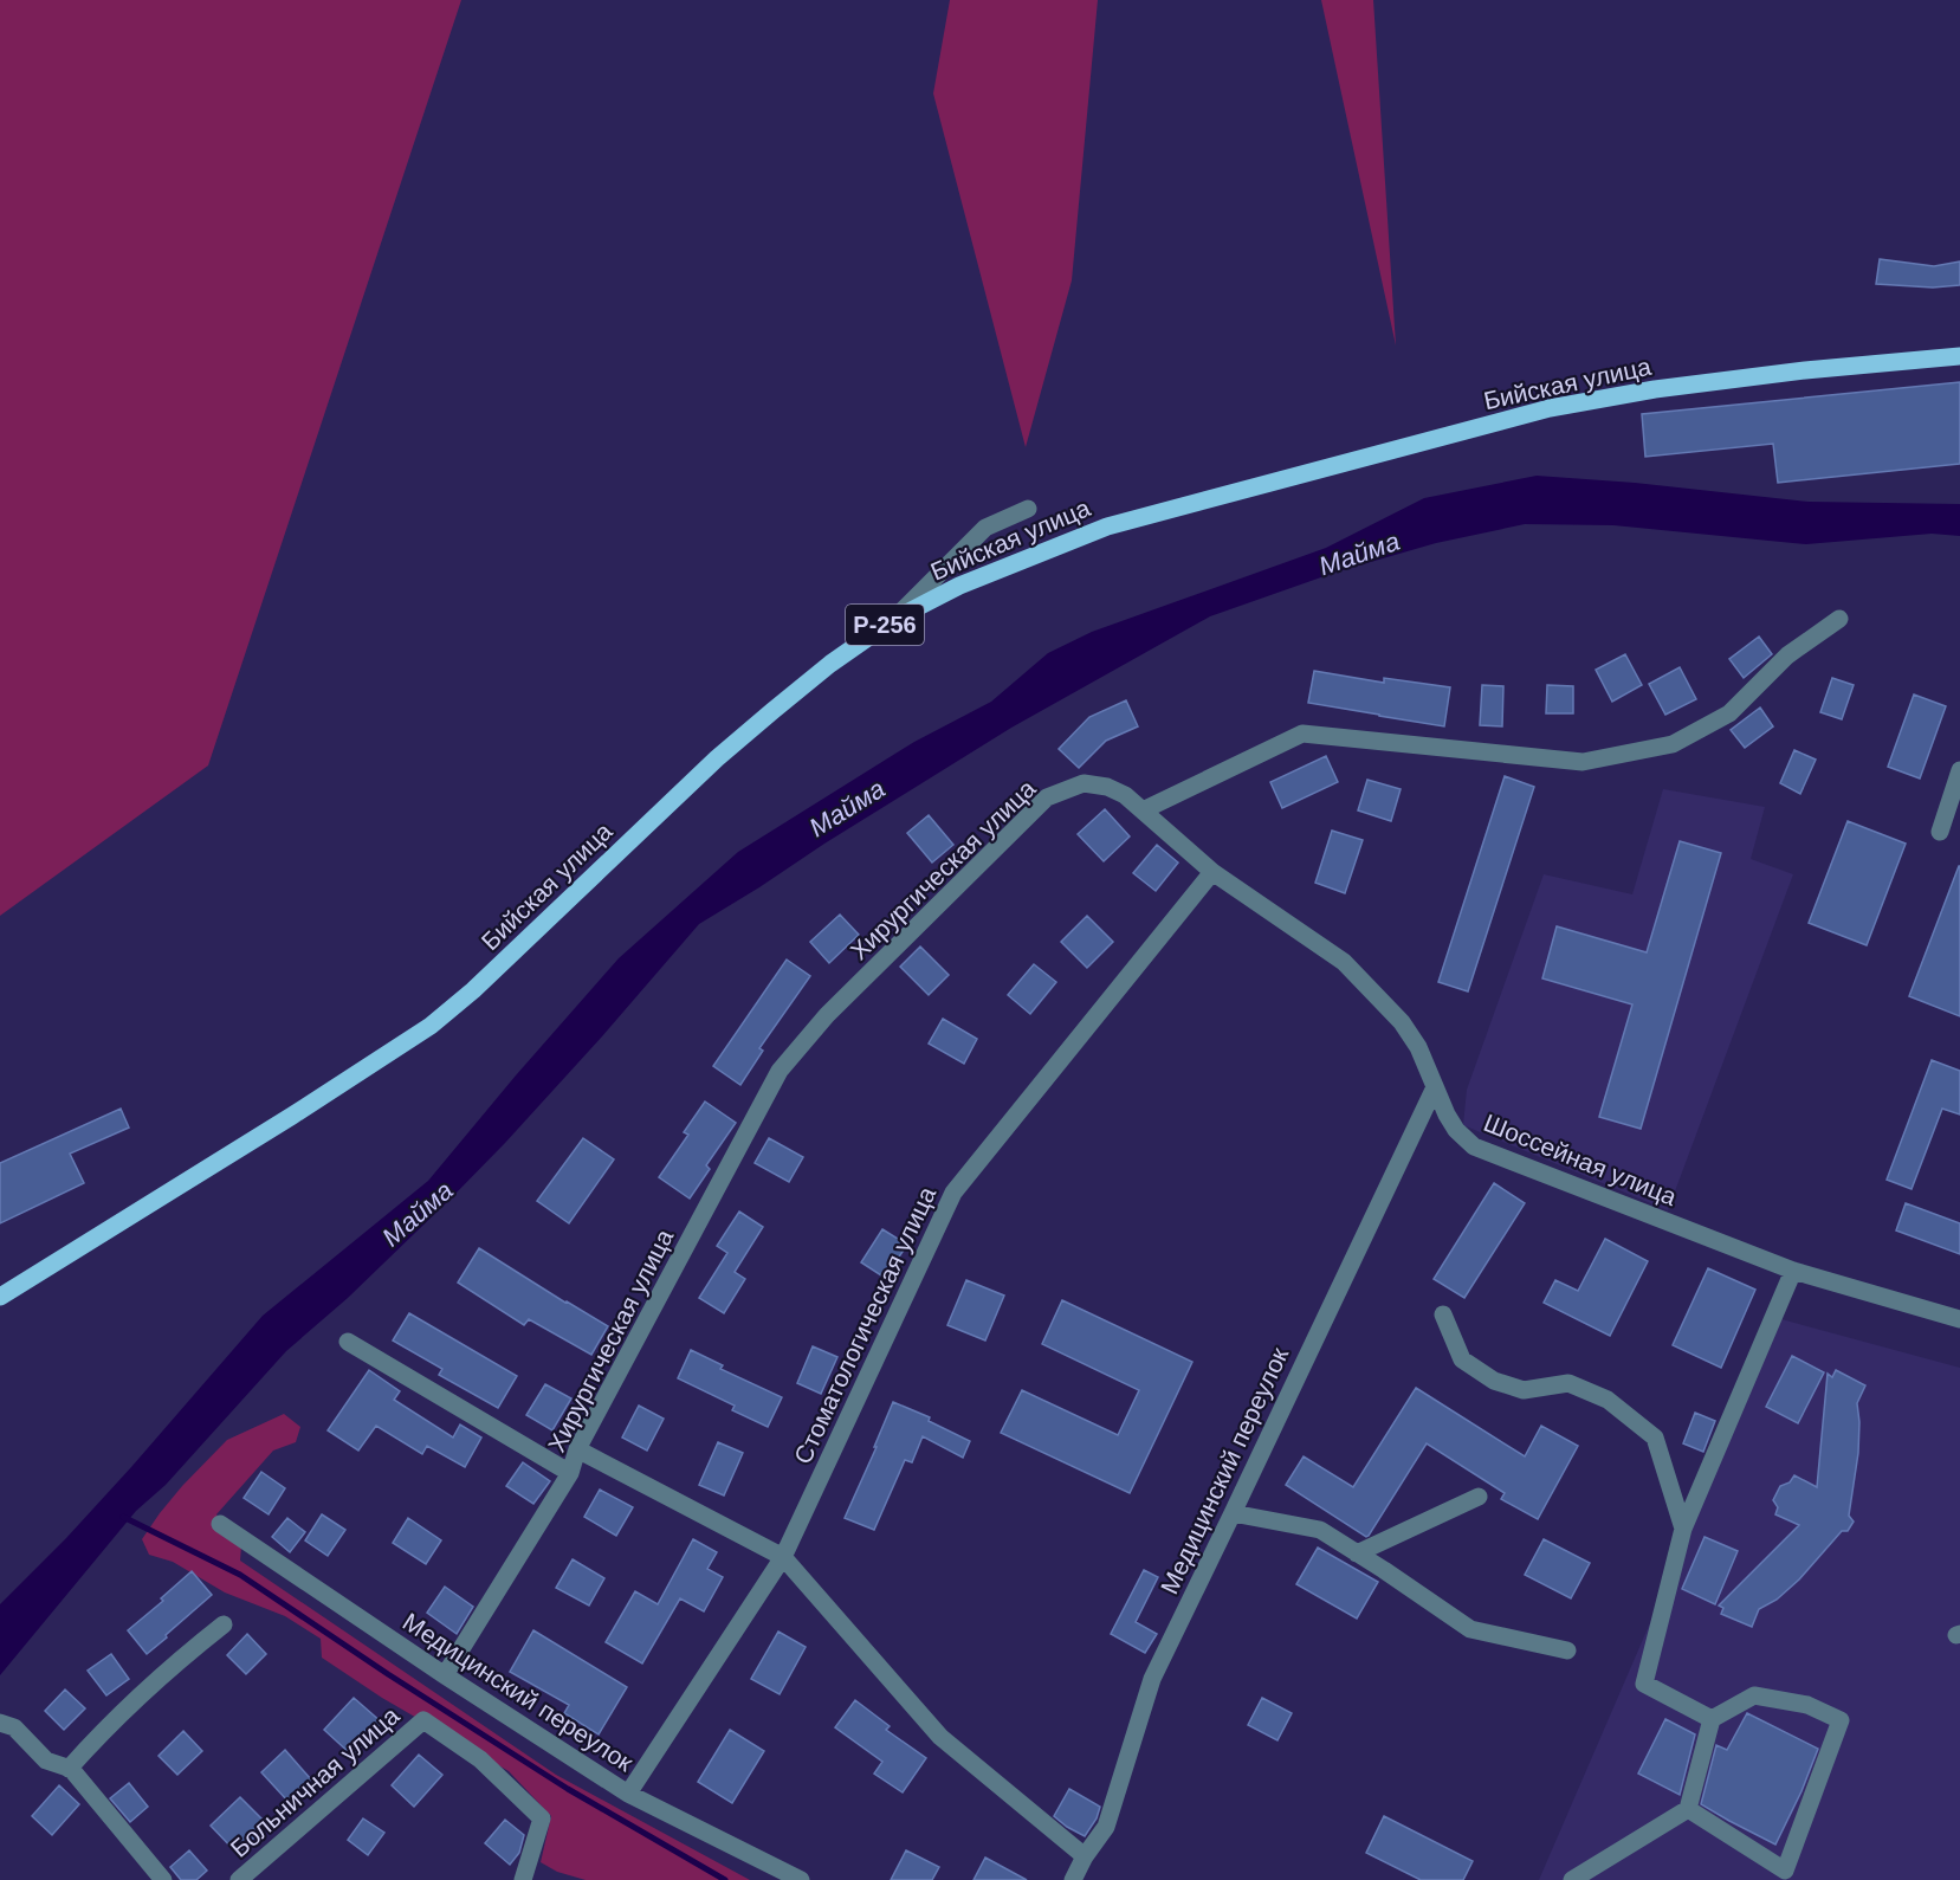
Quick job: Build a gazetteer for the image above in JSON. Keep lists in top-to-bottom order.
{
  "streets": {
    "main road": ["Бийская улица", "Р-256"],
    "street": [
      "Хирургическая улица",
      "Шоссейная улица",
      "Стоматологическая улица",
      "Медицинский переулок",
      "Больничная улица"
    ]
  },
  "crossings": [
    ["Хирургическая улица", "Шоссейная улица"],
    ["Хирургическая улица", "Медицинский переулок"],
    ["Шоссейная улица", "Стоматологическая улица"],
    ["Шоссейная улица", "Медицинский переулок"],
    ["Стоматологическая улица", "Медицинский переулок"]
  ],
  "water": ["Майма"]
}
